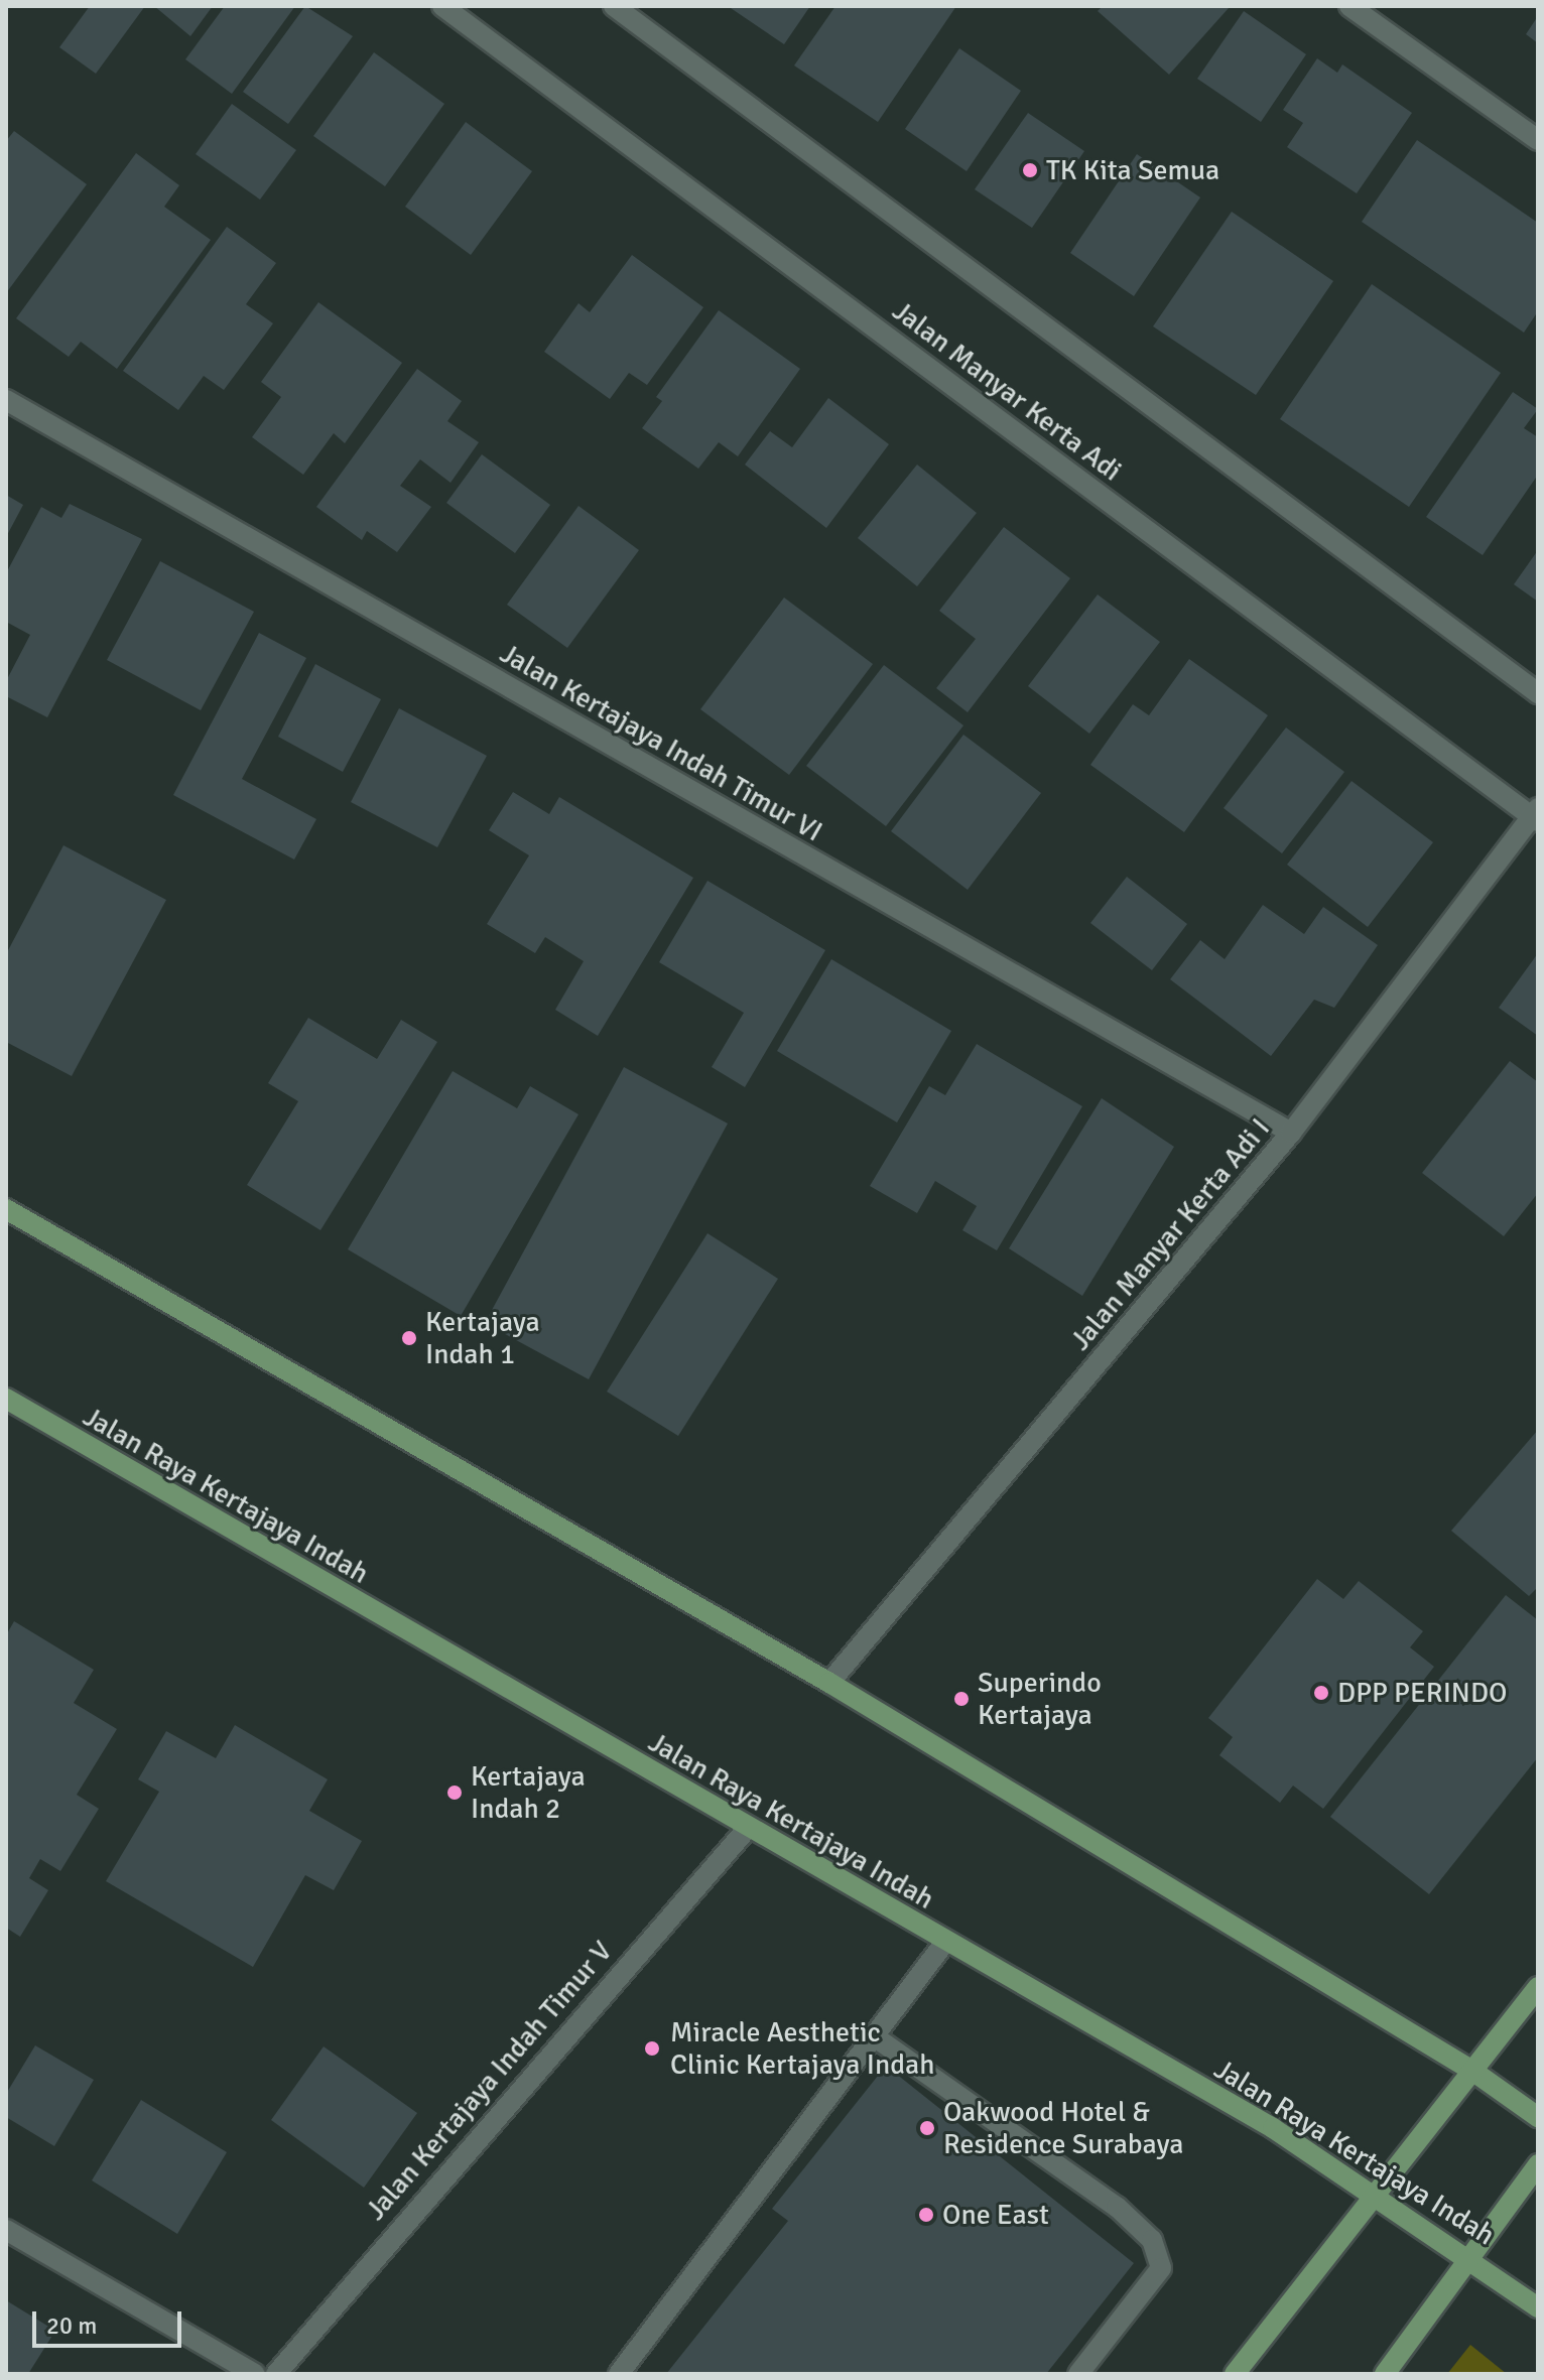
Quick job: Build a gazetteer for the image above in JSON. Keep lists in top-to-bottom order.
{
  "streets": {
    "main road": ["Jalan Raya Kertajaya Indah"],
    "street": [
      "Jalan Manyar Kerta Adi",
      "Jalan Kertajaya Indah Timur VI",
      "Jalan Manyar Kerta Adi I",
      "Jalan Kertajaya Indah Timur V"
    ]
  },
  "crossings": [
    ["Jalan Manyar Kerta Adi", "Jalan Manyar Kerta Adi I"],
    ["Jalan Kertajaya Indah Timur VI", "Jalan Manyar Kerta Adi I"],
    ["Jalan Raya Kertajaya Indah", "Jalan Kertajaya Indah Timur V"]
  ],
  "places": [
    "TK Kita Semua",
    "Kertajaya Indah 1",
    "DPP PERINDO",
    "Superindo Kertajaya",
    "Kertajaya Indah 2",
    "Miracle Aesthetic Clinic Kertajaya Indah",
    "Oakwood Hotel & Residence Surabaya",
    "One East"
  ],
  "scale_bar": "20 m"
}
